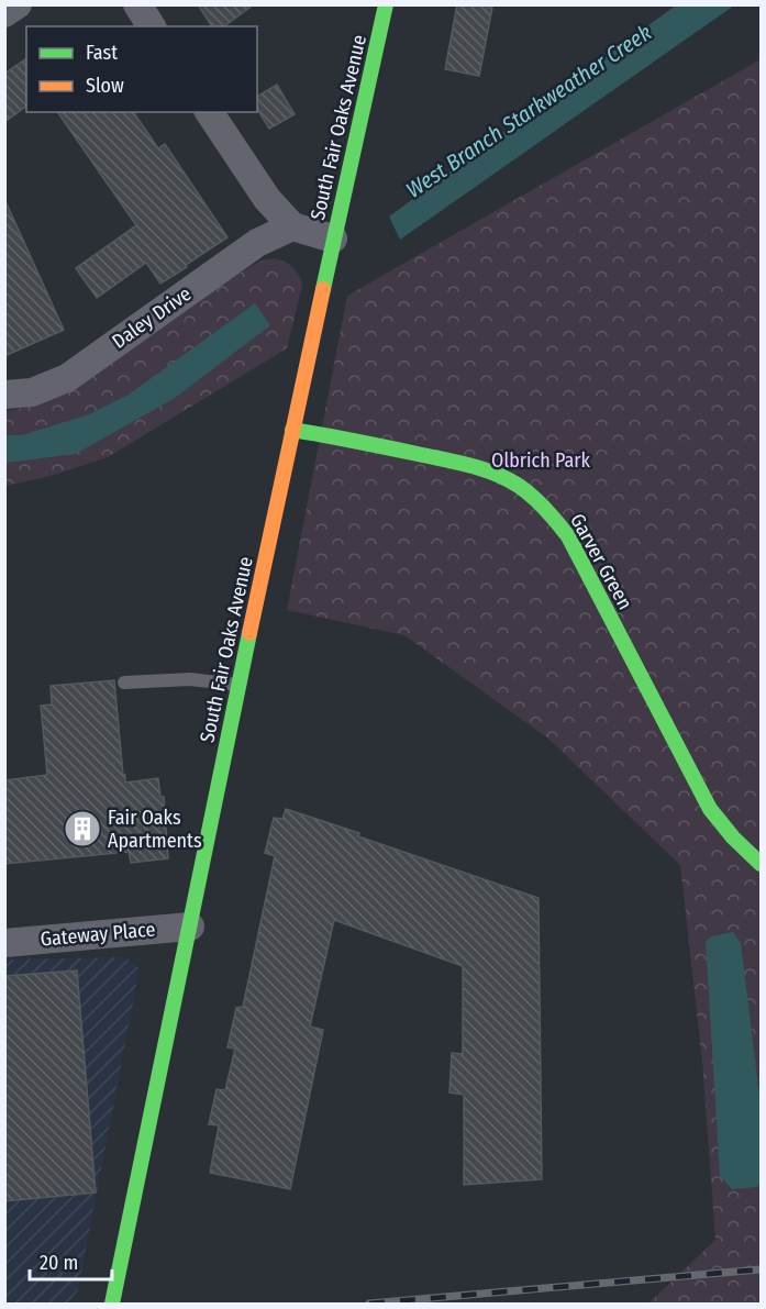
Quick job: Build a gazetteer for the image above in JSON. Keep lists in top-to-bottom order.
{
  "streets": {
    "street": [
      "South Fair Oaks Avenue",
      "Daley Drive",
      "Garver Green",
      "Gateway Place"
    ]
  },
  "crossings": [
    ["South Fair Oaks Avenue", "Garver Green"],
    ["South Fair Oaks Avenue", "Gateway Place"]
  ],
  "water": ["West Branch Starkweather Creek"],
  "parks": ["Olbrich Park"],
  "places": {
    "building": ["Fair Oaks Apartments"]
  },
  "legend": ["Fast", "Slow"],
  "scale_bar": "20 m"
}
